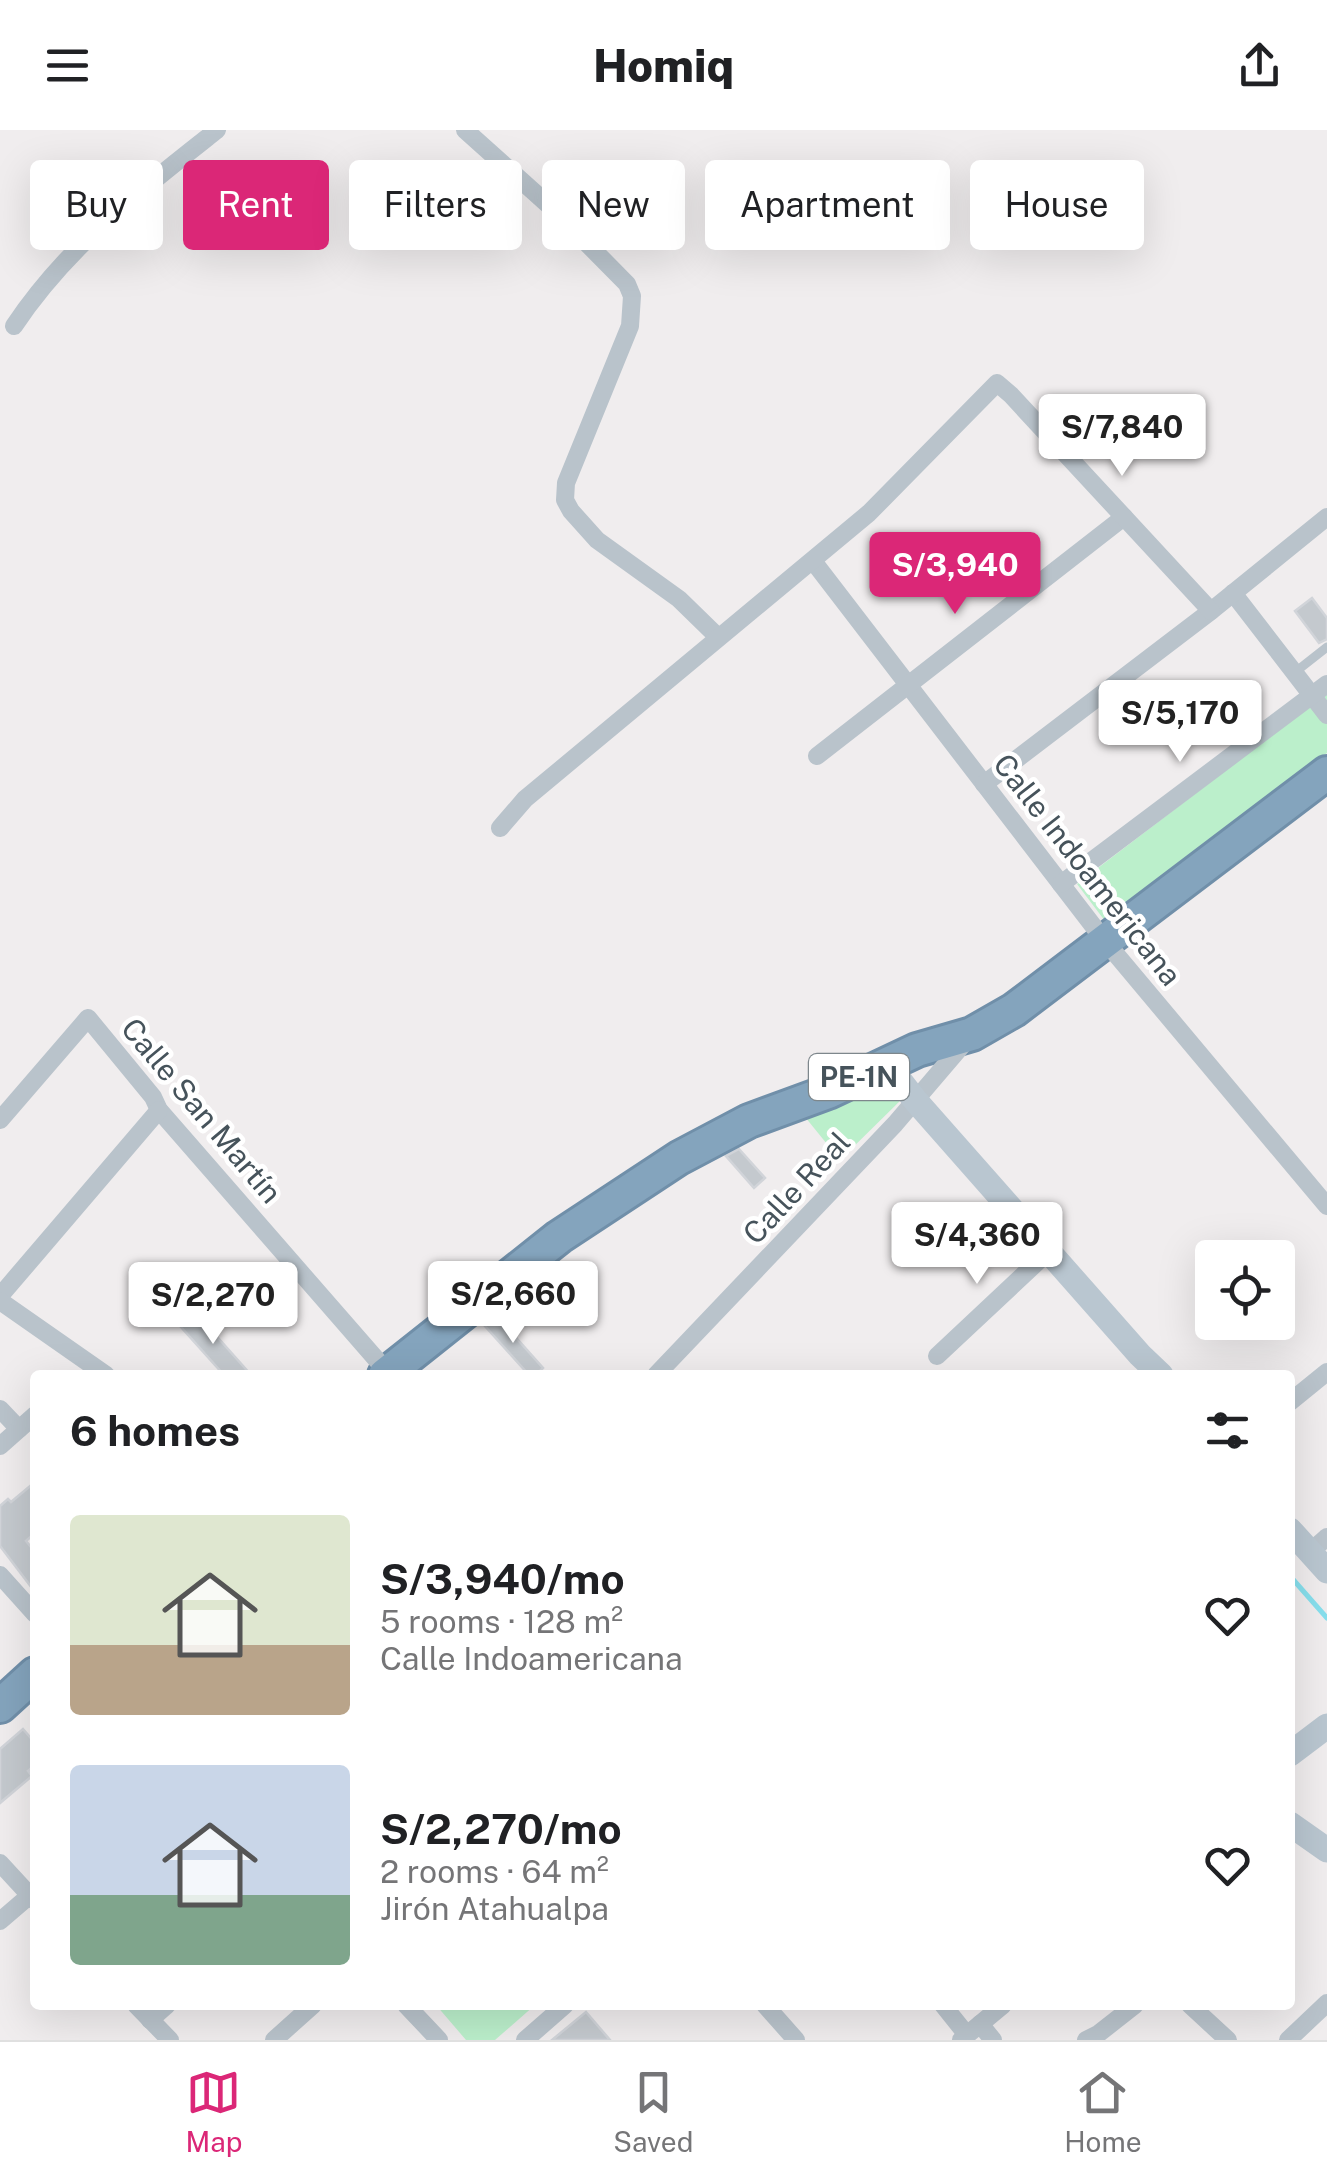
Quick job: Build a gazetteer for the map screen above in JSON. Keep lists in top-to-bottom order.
{
  "streets": {
    "highway": ["PE-1N"],
    "street": ["Calle Indoamericana", "Calle San Martín", "Calle Real"]
  },
  "crossings": [
    ["Calle Indoamericana", "PE-1N"],
    ["PE-1N", "Calle Real"]
  ],
  "page": {
    "header": "Homiq",
    "chip": [
      "Buy",
      "Rent",
      "Filters",
      "New",
      "Apartment",
      "House"
    ],
    "price": [
      "S/7,840",
      "S/3,940",
      "S/5,170",
      "S/4,360",
      "S/2,660",
      "S/2,270"
    ],
    "heading": "6 homes",
    "list": [
      {
        "name": "S/3,940/mo",
        "note": "5 rooms · 128 m² · Calle Indoamericana"
      },
      {
        "name": "S/2,270/mo",
        "note": "2 rooms · 64 m² · Jirón Atahualpa"
      }
    ],
    "tabs": ["Map", "Saved", "Home"]
  }
}
